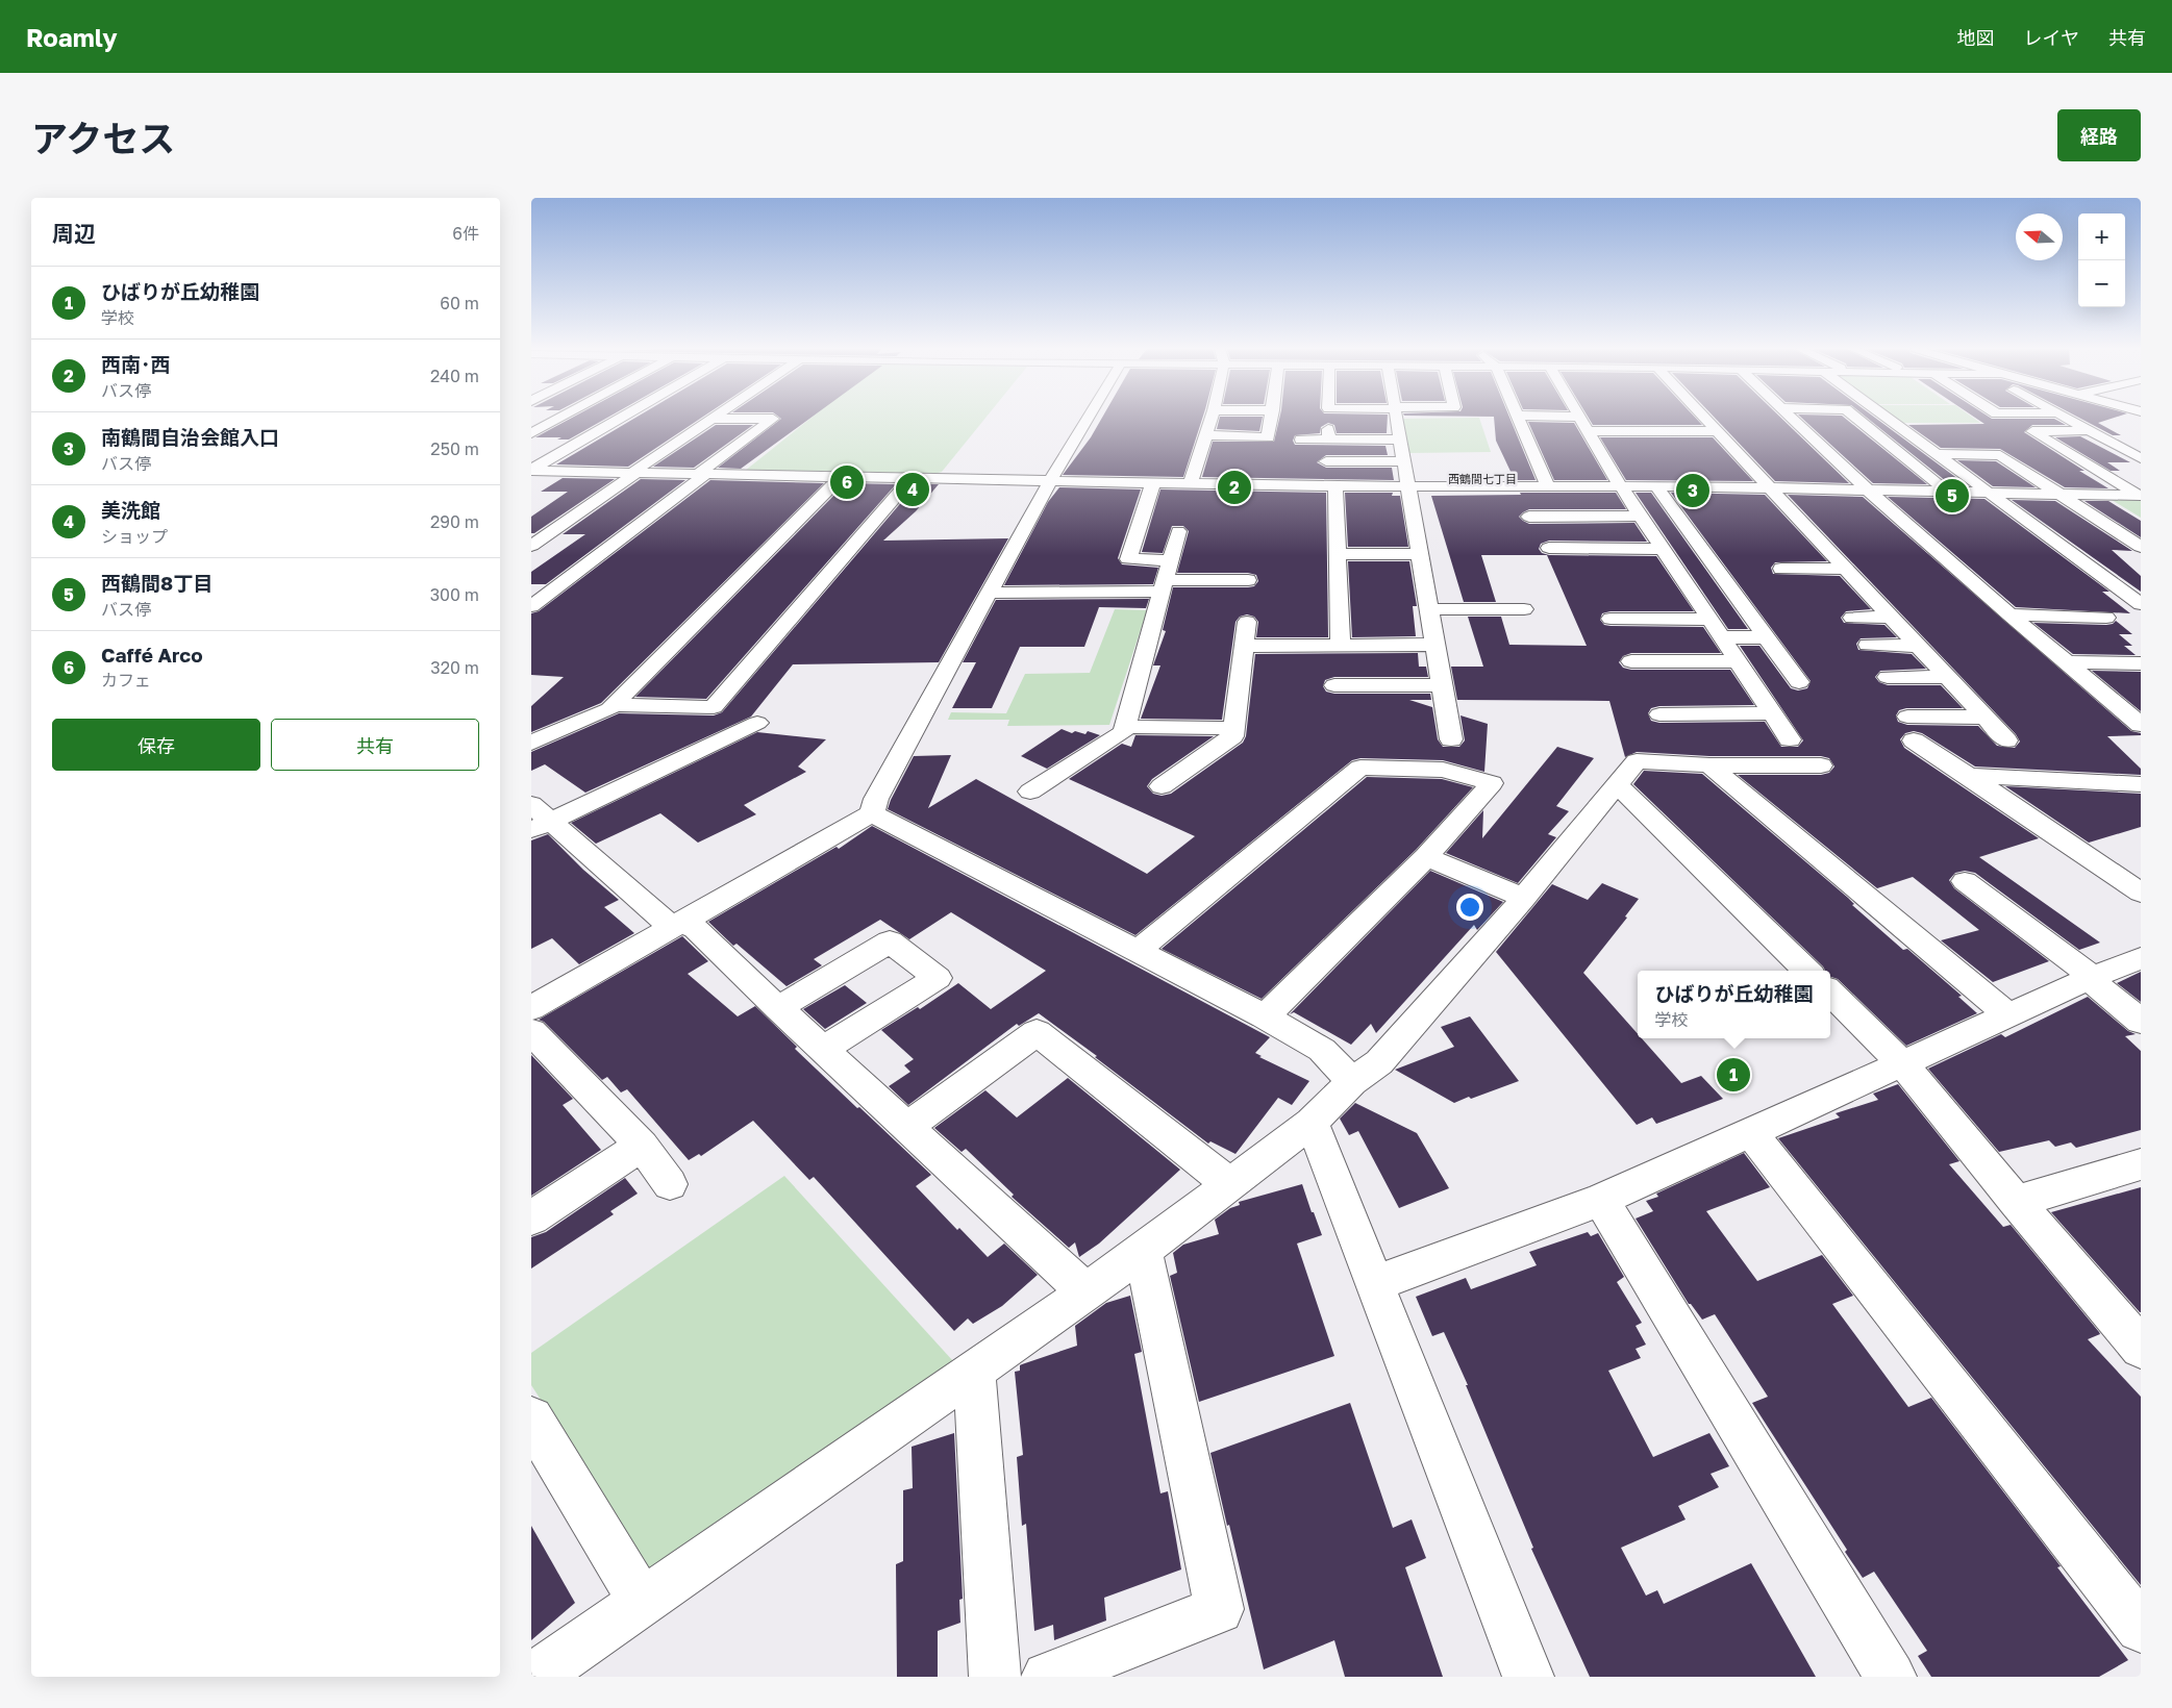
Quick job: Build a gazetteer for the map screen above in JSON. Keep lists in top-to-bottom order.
{
  "districts": ["西鶴間七丁目"],
  "north": "left",
  "page": {
    "header": "Roamly",
    "nav": ["地図", "レイヤ", "共有"],
    "title": "アクセス",
    "buttons": [
      "経路",
      ["保存", "共有"]
    ],
    "heading": ["周辺", "6件"],
    "map_buttons": ["+", "−"],
    "list": [
      {
        "mark": "1",
        "name": "ひばりが丘幼稚園",
        "note": "学校",
        "value": "60 m"
      },
      {
        "mark": "2",
        "name": "西南･西",
        "note": "バス停",
        "value": "240 m"
      },
      {
        "mark": "3",
        "name": "南鶴間自治会館入口",
        "note": "バス停",
        "value": "250 m"
      },
      {
        "mark": "4",
        "name": "美洗館",
        "note": "ショップ",
        "value": "290 m"
      },
      {
        "mark": "5",
        "name": "西鶴間8丁目",
        "note": "バス停",
        "value": "300 m"
      },
      {
        "mark": "6",
        "name": "Caffé Arco",
        "note": "カフェ",
        "value": "320 m"
      }
    ],
    "pins": [
      "6",
      "2",
      "4",
      "3",
      "5",
      "1"
    ],
    "popup": ["ひばりが丘幼稚園", "学校"]
  }
}
